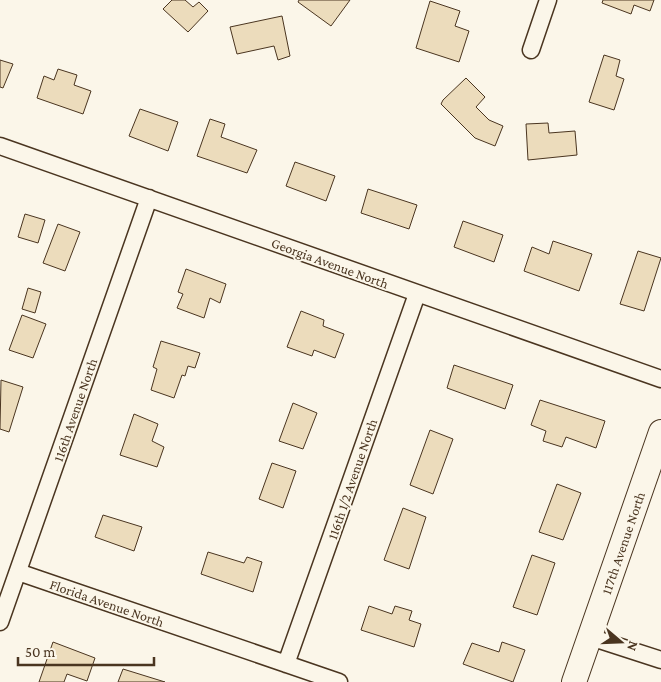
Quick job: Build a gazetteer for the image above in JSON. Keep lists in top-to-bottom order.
{
  "streets": {
    "street": [
      "Georgia Avenue North",
      "116th Avenue North",
      "116th 1/2 Avenue North",
      "117th Avenue North",
      "Florida Avenue North"
    ]
  },
  "crossings": [
    ["Georgia Avenue North", "116th Avenue North"],
    ["Georgia Avenue North", "116th 1/2 Avenue North"],
    ["116th Avenue North", "Florida Avenue North"],
    ["116th 1/2 Avenue North", "Florida Avenue North"]
  ],
  "scale_bar": "50 m",
  "north": "right"
}
